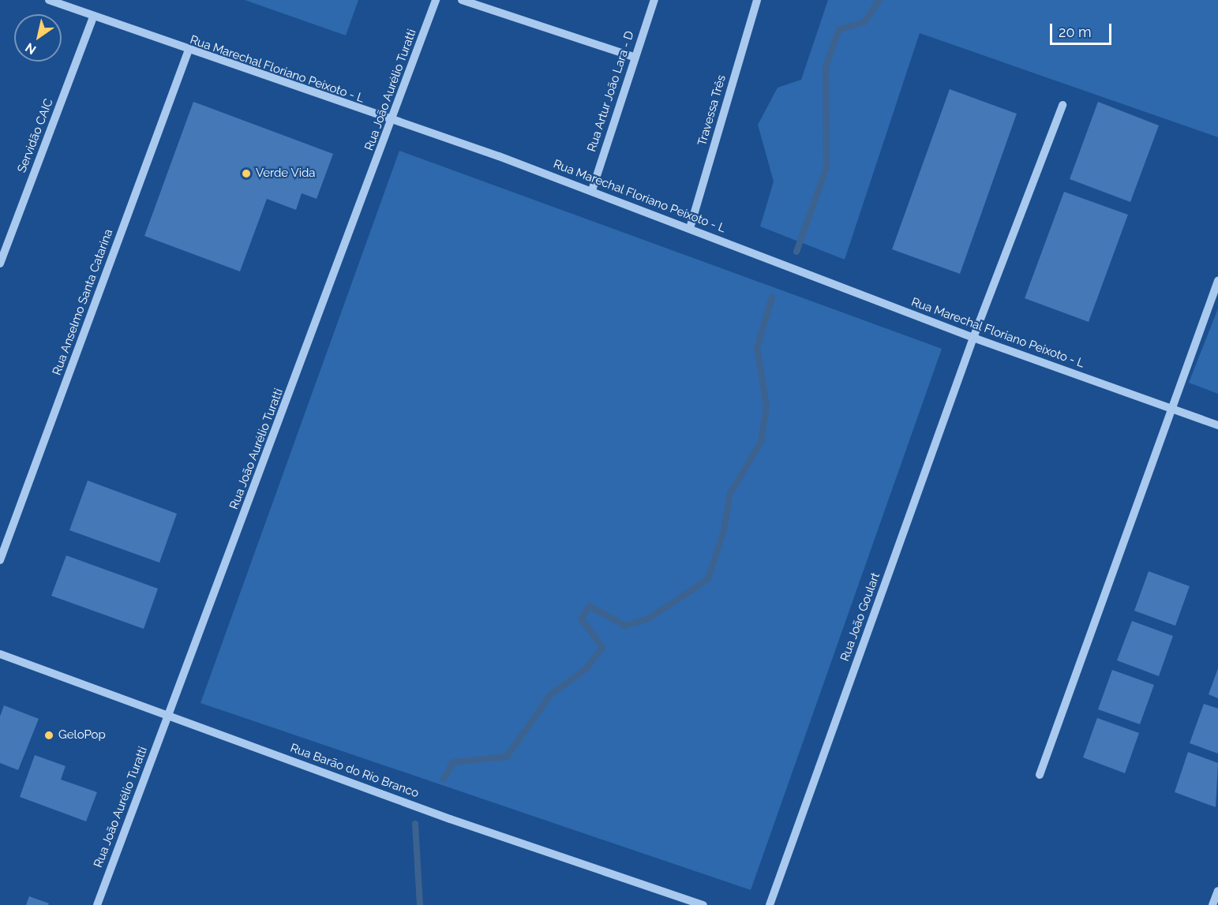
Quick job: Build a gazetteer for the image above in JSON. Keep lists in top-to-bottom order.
{
  "streets": {
    "street": [
      "Rua Marechal Floriano Peixoto - L",
      "Rua João Aurélio Turatti",
      "Rua Artur João Lara - D",
      "Travessa Três",
      "Servidão CAIC",
      "Rua Anselmo Santa Catarina",
      "Rua João Goulart",
      "Rua Barão do Rio Branco"
    ]
  },
  "crossings": [
    ["Rua Marechal Floriano Peixoto - L", "Rua João Aurélio Turatti"],
    ["Rua Marechal Floriano Peixoto - L", "Rua Artur João Lara - D"],
    ["Rua Marechal Floriano Peixoto - L", "Travessa Três"],
    ["Rua Marechal Floriano Peixoto - L", "Servidão CAIC"],
    ["Rua Marechal Floriano Peixoto - L", "Rua Anselmo Santa Catarina"],
    ["Rua Marechal Floriano Peixoto - L", "Rua João Goulart"],
    ["Rua João Aurélio Turatti", "Rua Barão do Rio Branco"]
  ],
  "places": ["Verde Vida", "GeloPop"],
  "scale_bar": "20 m",
  "north": "bottom left"
}
